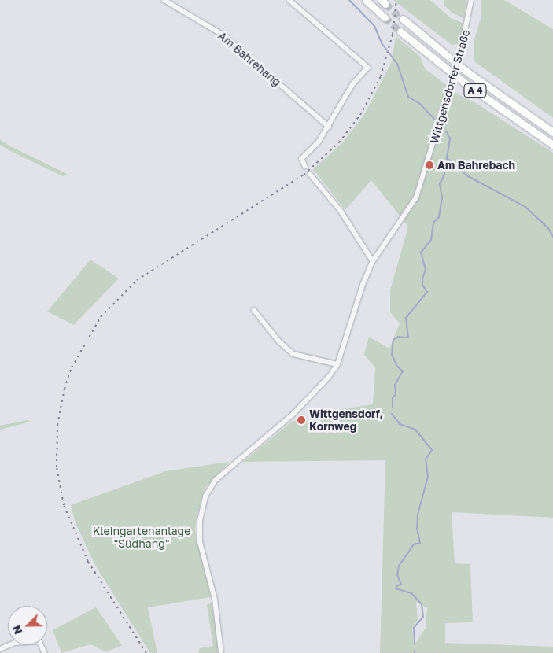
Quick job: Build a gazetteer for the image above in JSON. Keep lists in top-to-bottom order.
{
  "streets": {
    "highway": ["A 4"],
    "street": ["Am Bahrehang", "Wittgensdorfer Straße"]
  },
  "parks": ["Kleingartenanlage \"Südhang\""],
  "places": ["Am Bahrebach", "Wittgensdorf, Kornweg"],
  "north": "bottom left"
}
